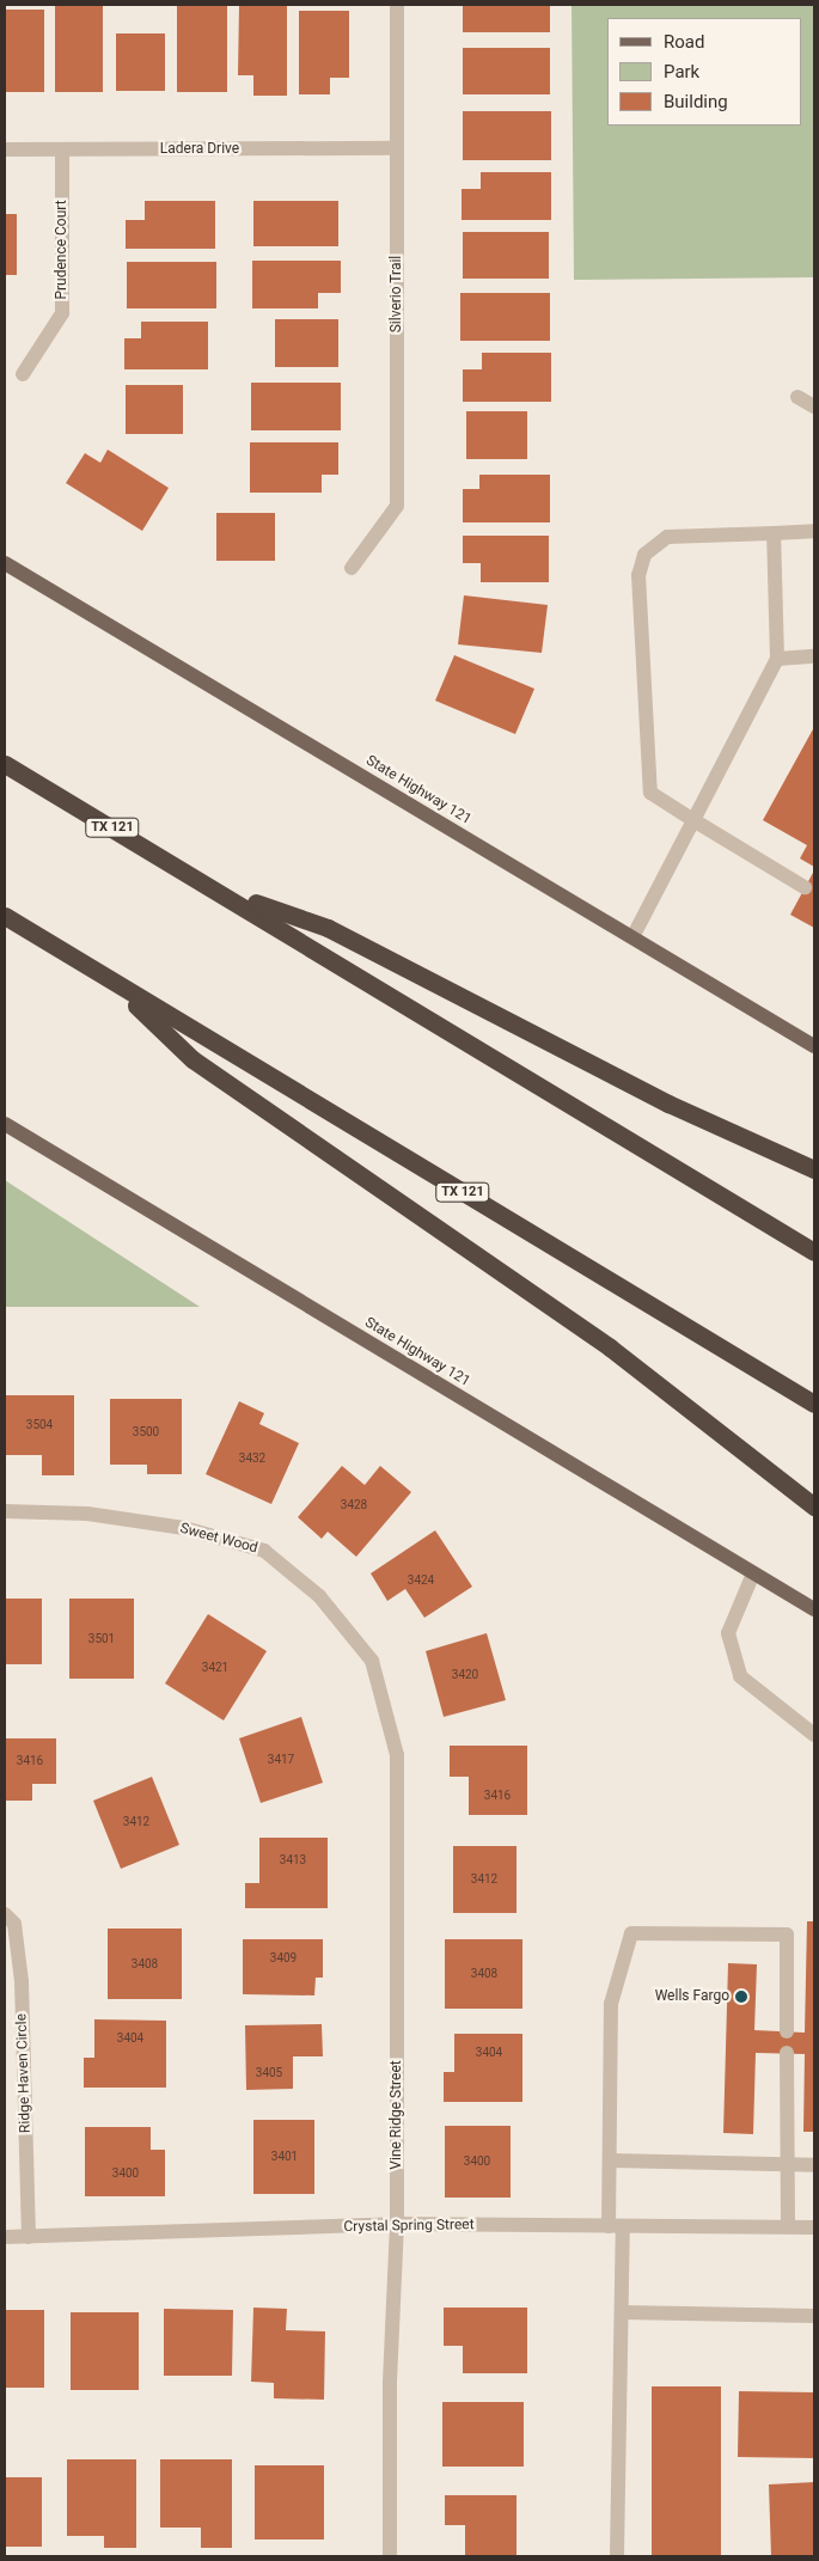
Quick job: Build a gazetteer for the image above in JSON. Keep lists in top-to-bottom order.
{
  "streets": {
    "highway": ["TX 121"],
    "main road": ["State Highway 121"],
    "street": [
      "Ladera Drive",
      "Prudence Court",
      "Silverio Trail",
      "Sweet Wood",
      "Ridge Haven Circle",
      "Vine Ridge Street",
      "Crystal Spring Street"
    ]
  },
  "crossings": [
    ["Ladera Drive", "Prudence Court"],
    ["Ladera Drive", "Silverio Trail"],
    ["Sweet Wood", "Vine Ridge Street"],
    ["Ridge Haven Circle", "Crystal Spring Street"],
    ["Vine Ridge Street", "Crystal Spring Street"]
  ],
  "places": ["Wells Fargo"],
  "house_numbers": [
    "3504",
    "3500",
    "3432",
    "3428",
    "3424",
    "3501",
    "3421",
    "3420",
    "3417",
    "3416",
    "3416",
    "3412",
    "3413",
    "3412",
    "3409",
    "3408",
    "3408",
    "3404",
    "3404",
    "3405",
    "3401",
    "3400",
    "3400"
  ],
  "legend": ["Road", "Park", "Building"]
}
